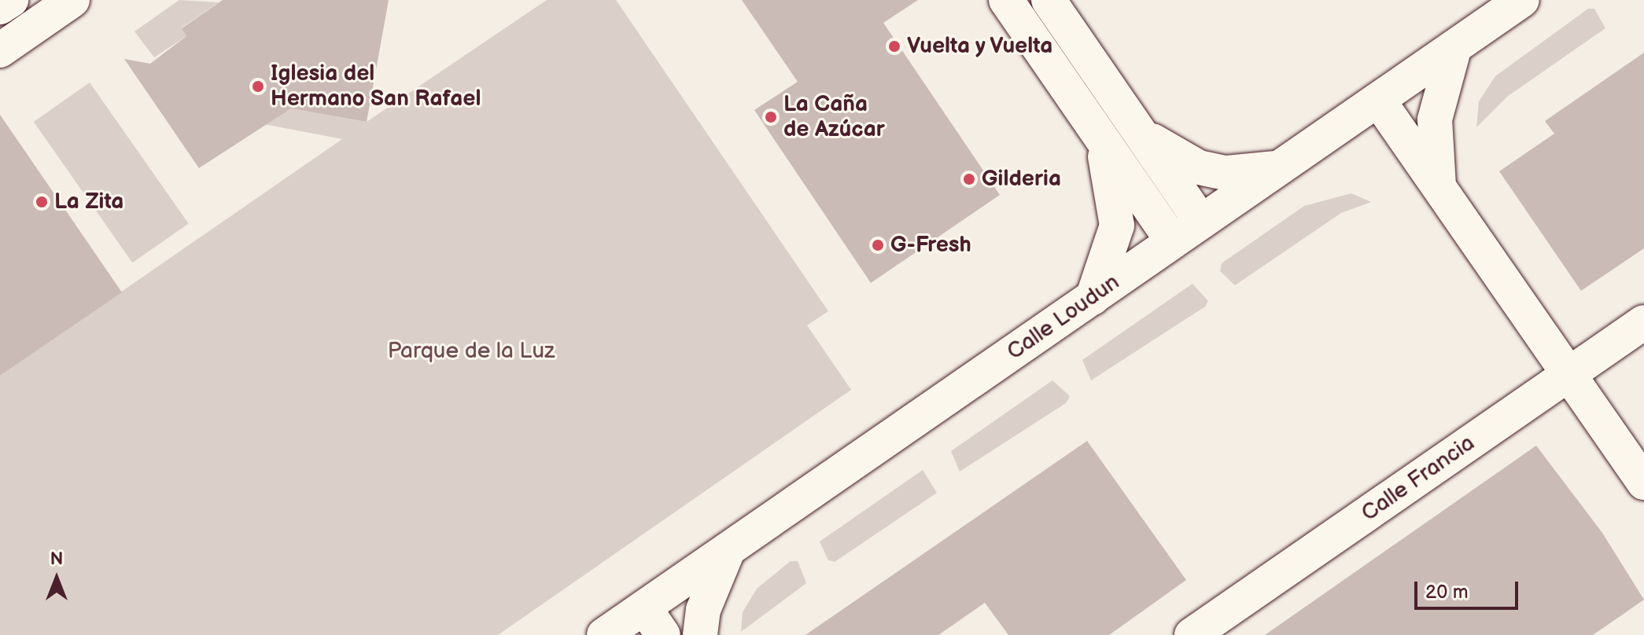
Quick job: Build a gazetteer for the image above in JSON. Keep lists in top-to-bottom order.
{
  "streets": {
    "street": ["Calle Loudun", "Calle Francia"]
  },
  "parks": ["Parque de la Luz"],
  "places": [
    "Vuelta y Vuelta",
    "Iglesia del Hermano San Rafael",
    "La Caña de Azúcar",
    "Gilderia",
    "La Zita",
    "G-Fresh"
  ],
  "scale_bar": "20 m",
  "north": "top"
}
